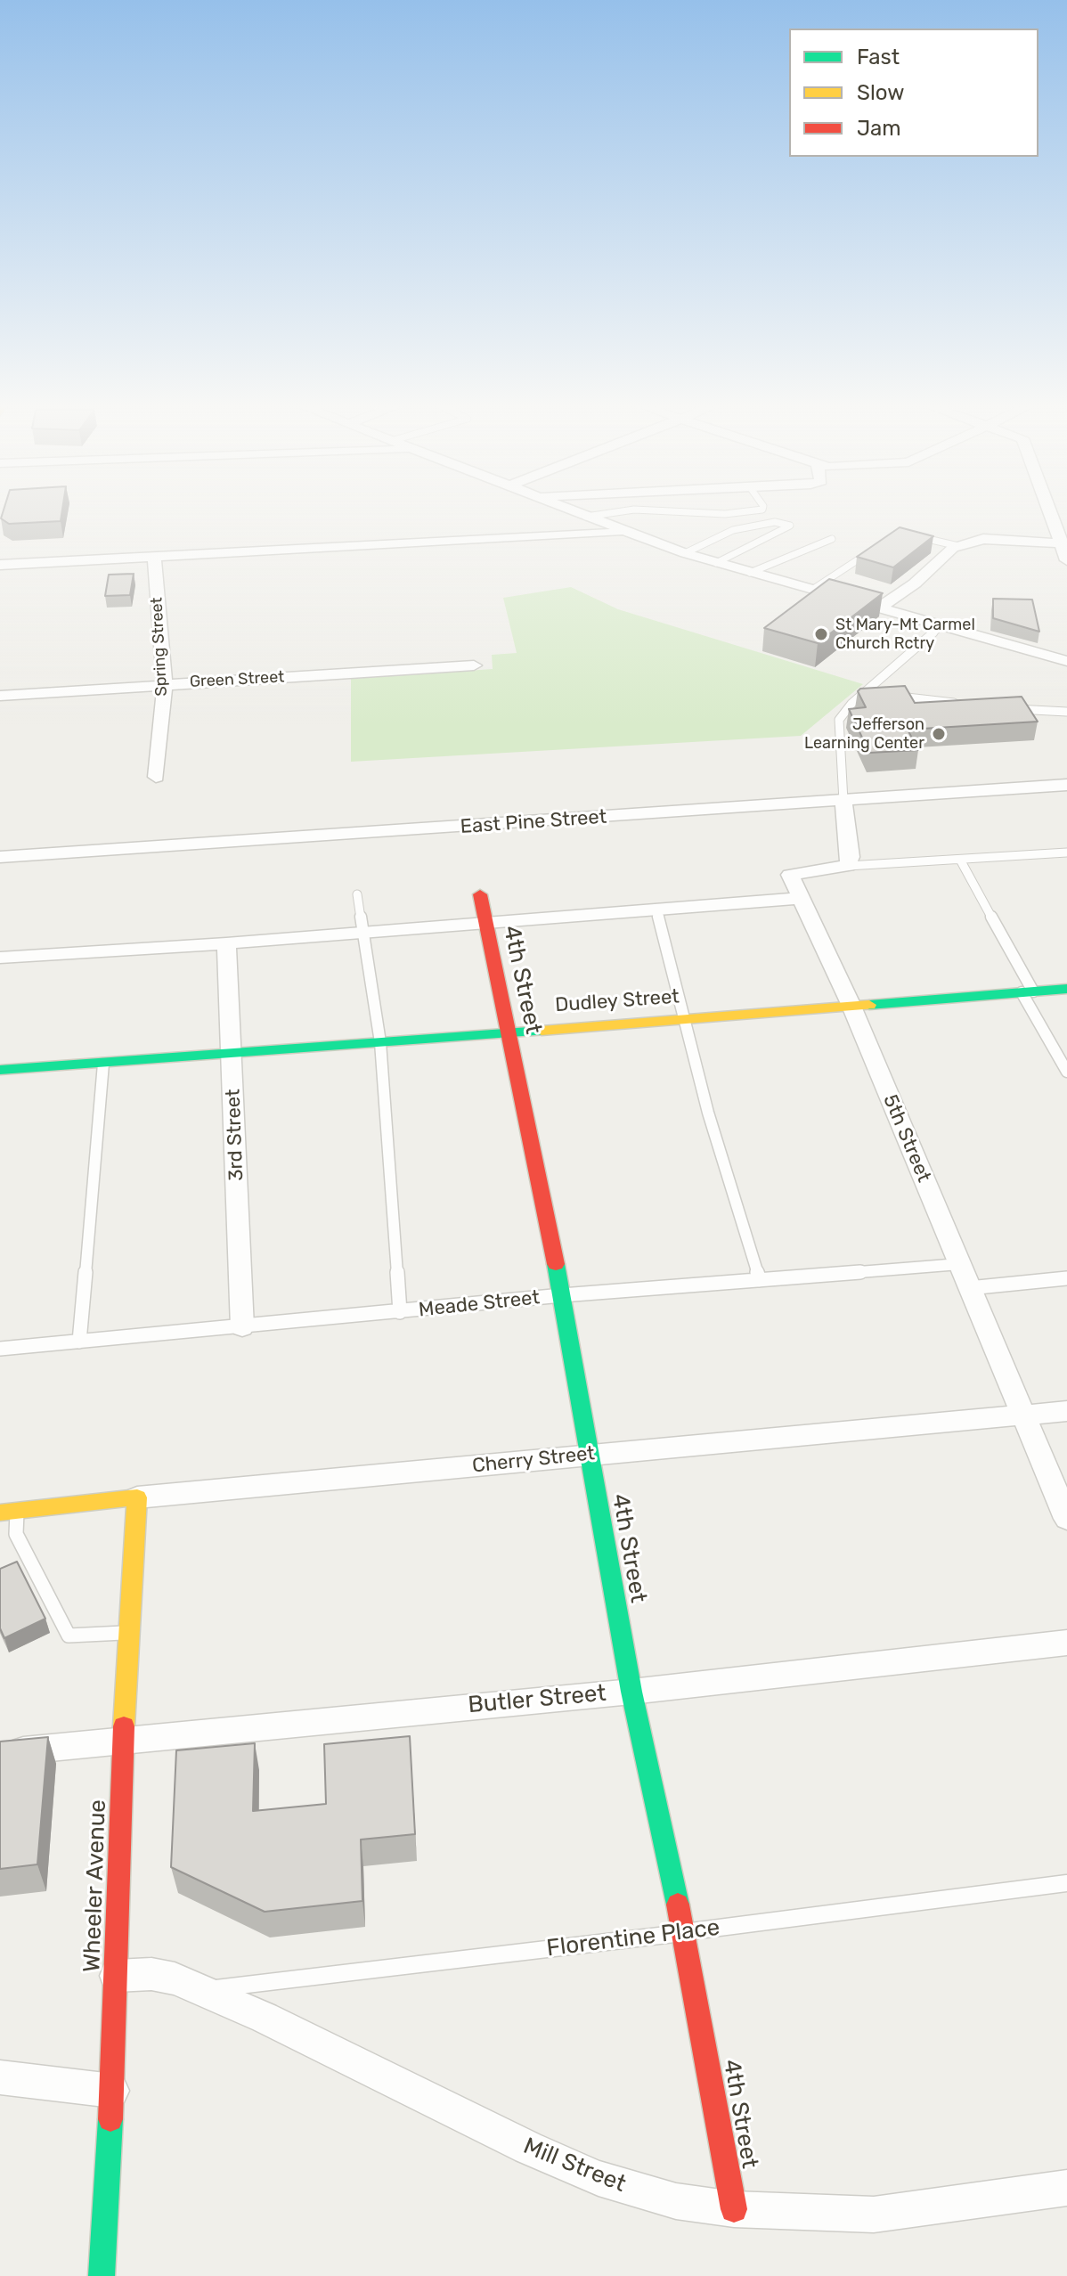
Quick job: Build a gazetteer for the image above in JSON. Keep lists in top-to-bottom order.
{
  "streets": {
    "street": [
      "Spring Street",
      "Green Street",
      "East Pine Street",
      "4th Street",
      "Dudley Street",
      "3rd Street",
      "5th Street",
      "Cherry Street",
      "Butler Street",
      "Wheeler Avenue",
      "Mill Street"
    ],
    "lane": ["Meade Street", "Florentine Place"]
  },
  "crossings": [
    ["Spring Street", "Green Street"],
    ["4th Street", "Dudley Street"],
    ["4th Street", "Meade Street"],
    ["4th Street", "Cherry Street"],
    ["4th Street", "Butler Street"],
    ["4th Street", "Florentine Place"],
    ["4th Street", "Mill Street"],
    ["Dudley Street", "3rd Street"],
    ["Dudley Street", "5th Street"],
    ["3rd Street", "Meade Street"],
    ["5th Street", "Meade Street"],
    ["5th Street", "Cherry Street"],
    ["Cherry Street", "Wheeler Avenue"],
    ["Butler Street", "Wheeler Avenue"],
    ["Wheeler Avenue", "Mill Street"],
    ["Florentine Place", "Mill Street"]
  ],
  "places": ["St Mary-Mt Carmel Church Rctry", "Jefferson Learning Center"],
  "legend": ["Fast", "Slow", "Jam"]
}
